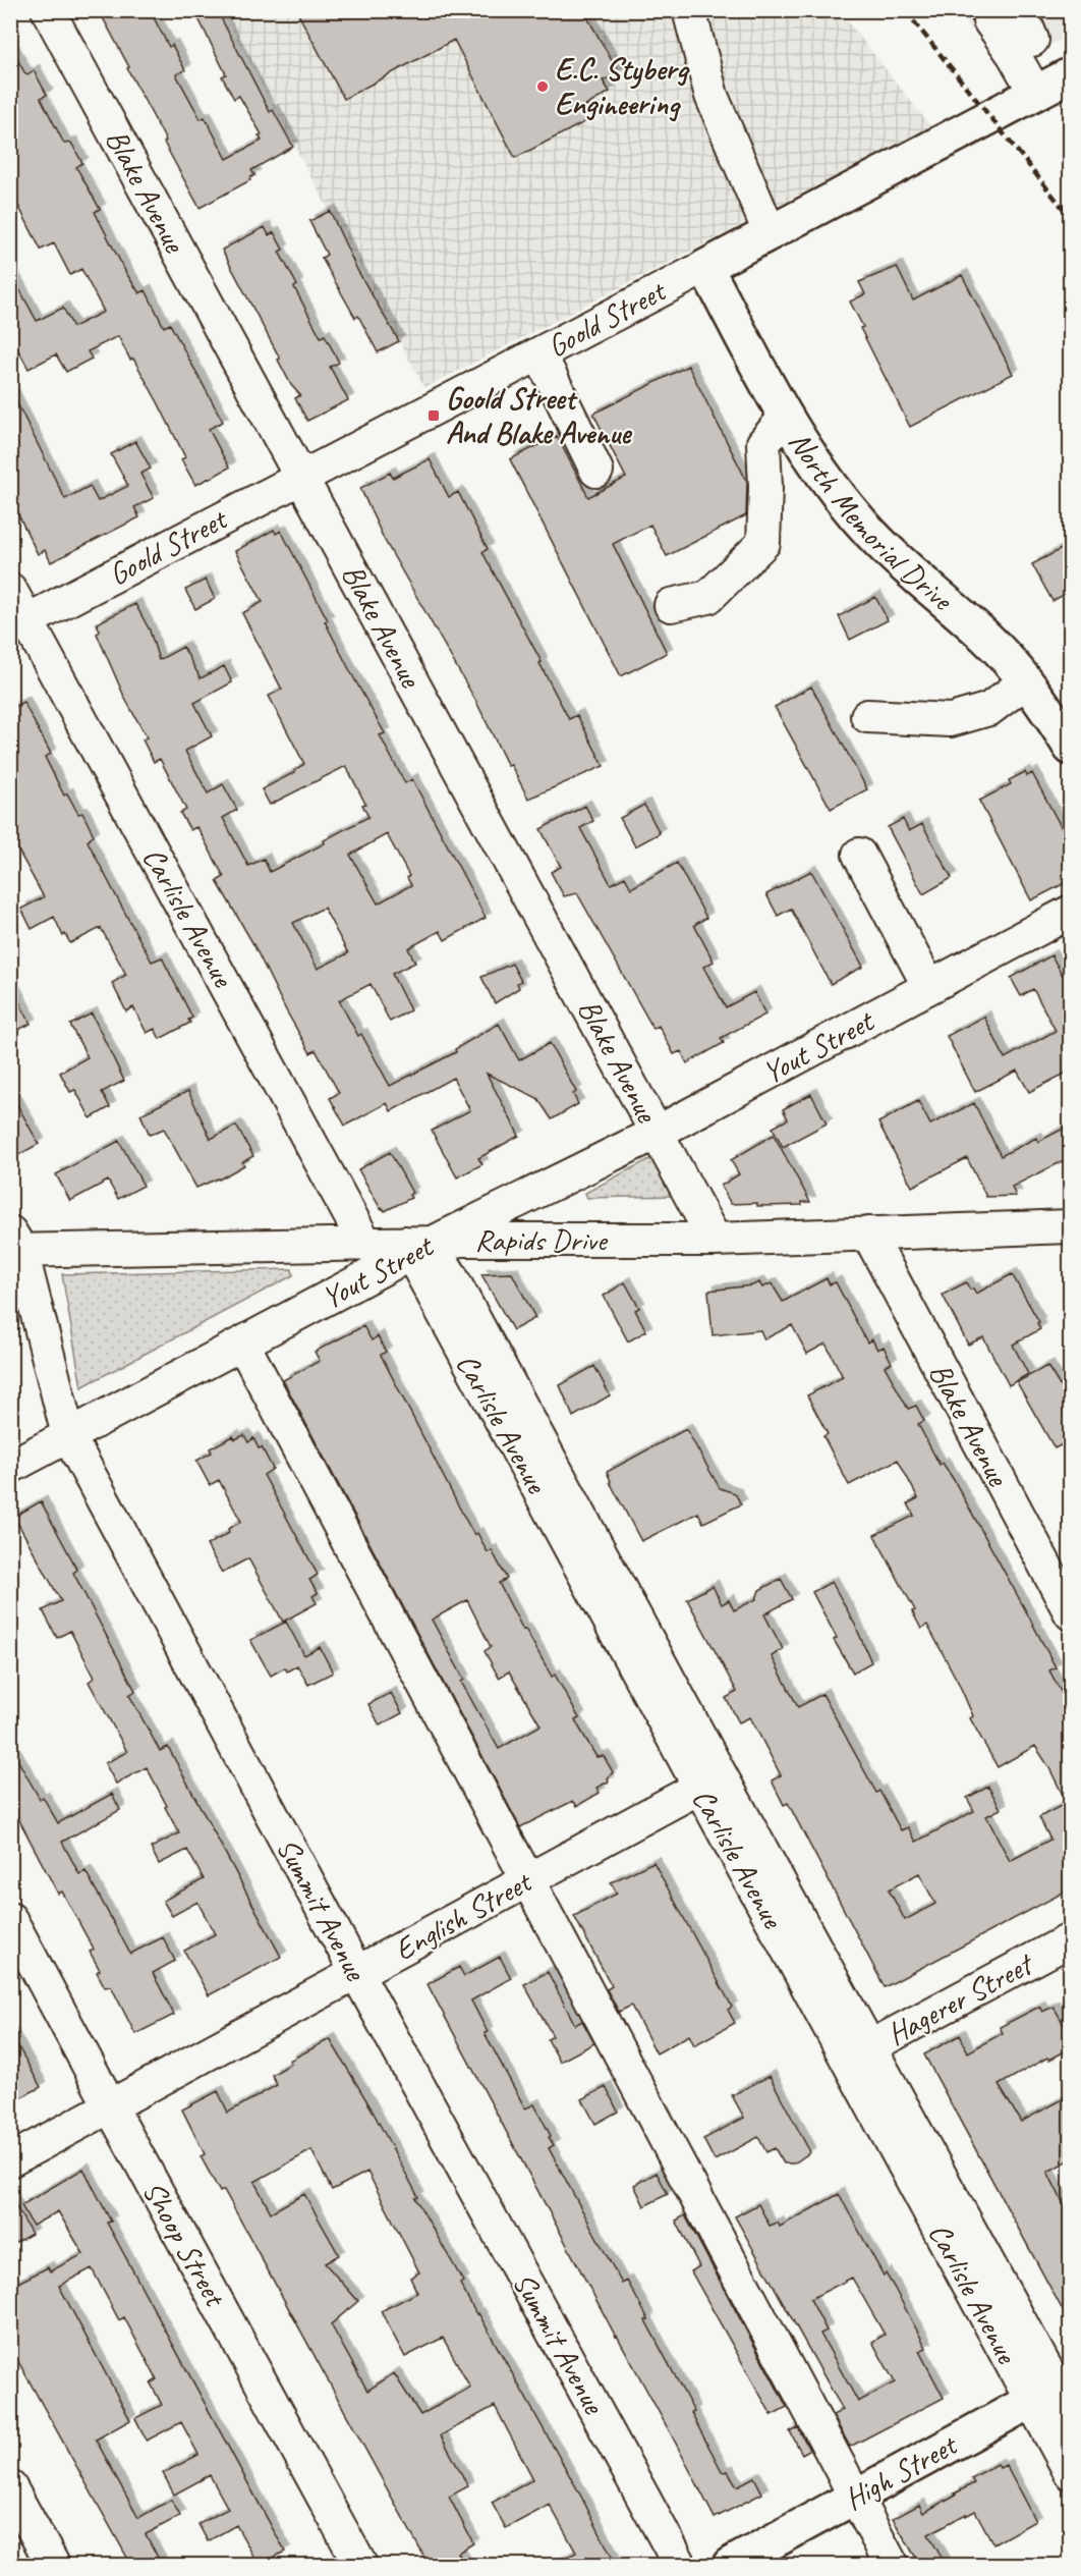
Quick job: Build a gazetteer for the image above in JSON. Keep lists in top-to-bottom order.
{
  "streets": {
    "main road": ["Goold Street", "North Memorial Drive", "High Street"],
    "street": [
      "Blake Avenue",
      "Carlisle Avenue",
      "Yout Street",
      "Rapids Drive",
      "Summit Avenue",
      "English Street",
      "Hagerer Street",
      "Shoop Street"
    ]
  },
  "crossings": [
    ["Blake Avenue", "Goold Street"],
    ["Blake Avenue", "Yout Street"],
    ["Blake Avenue", "Rapids Drive"],
    ["Goold Street", "North Memorial Drive"],
    ["Goold Street", "Carlisle Avenue"],
    ["Carlisle Avenue", "Yout Street"],
    ["Carlisle Avenue", "Rapids Drive"],
    ["Carlisle Avenue", "English Street"],
    ["Carlisle Avenue", "Hagerer Street"],
    ["Carlisle Avenue", "High Street"],
    ["Yout Street", "Rapids Drive"],
    ["Yout Street", "Summit Avenue"],
    ["Rapids Drive", "Summit Avenue"],
    ["Summit Avenue", "English Street"],
    ["English Street", "Shoop Street"]
  ],
  "places": {
    "other": ["E.C. Styberg Engineering"],
    "transit": ["Goold Street And Blake Avenue"]
  }
}
